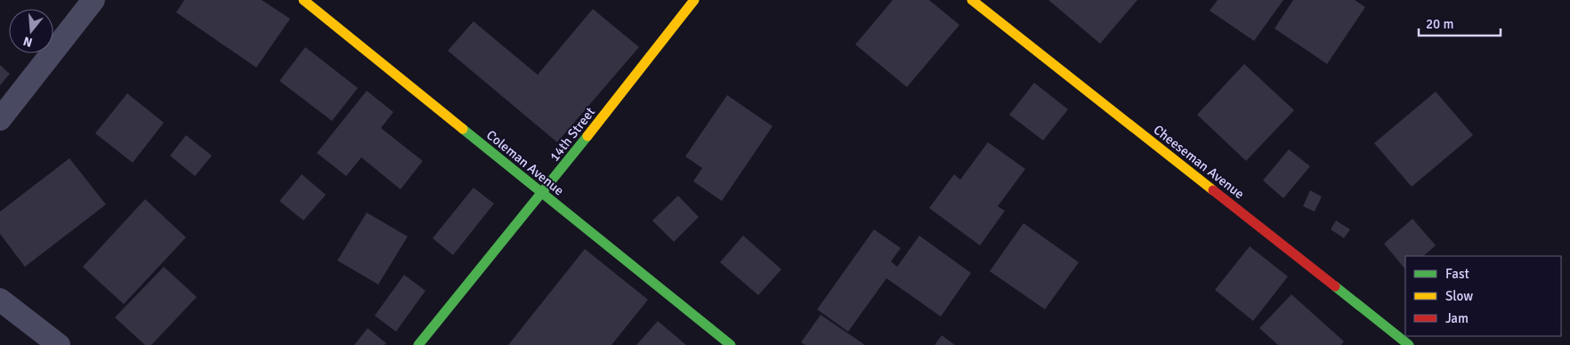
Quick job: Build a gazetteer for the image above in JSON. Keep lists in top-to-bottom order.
{
  "streets": {
    "street": ["14th Street", "Cheeseman Avenue", "Coleman Avenue"]
  },
  "crossings": [
    ["14th Street", "Coleman Avenue"]
  ],
  "legend": ["Fast", "Slow", "Jam"],
  "scale_bar": "20 m",
  "north": "bottom"
}
